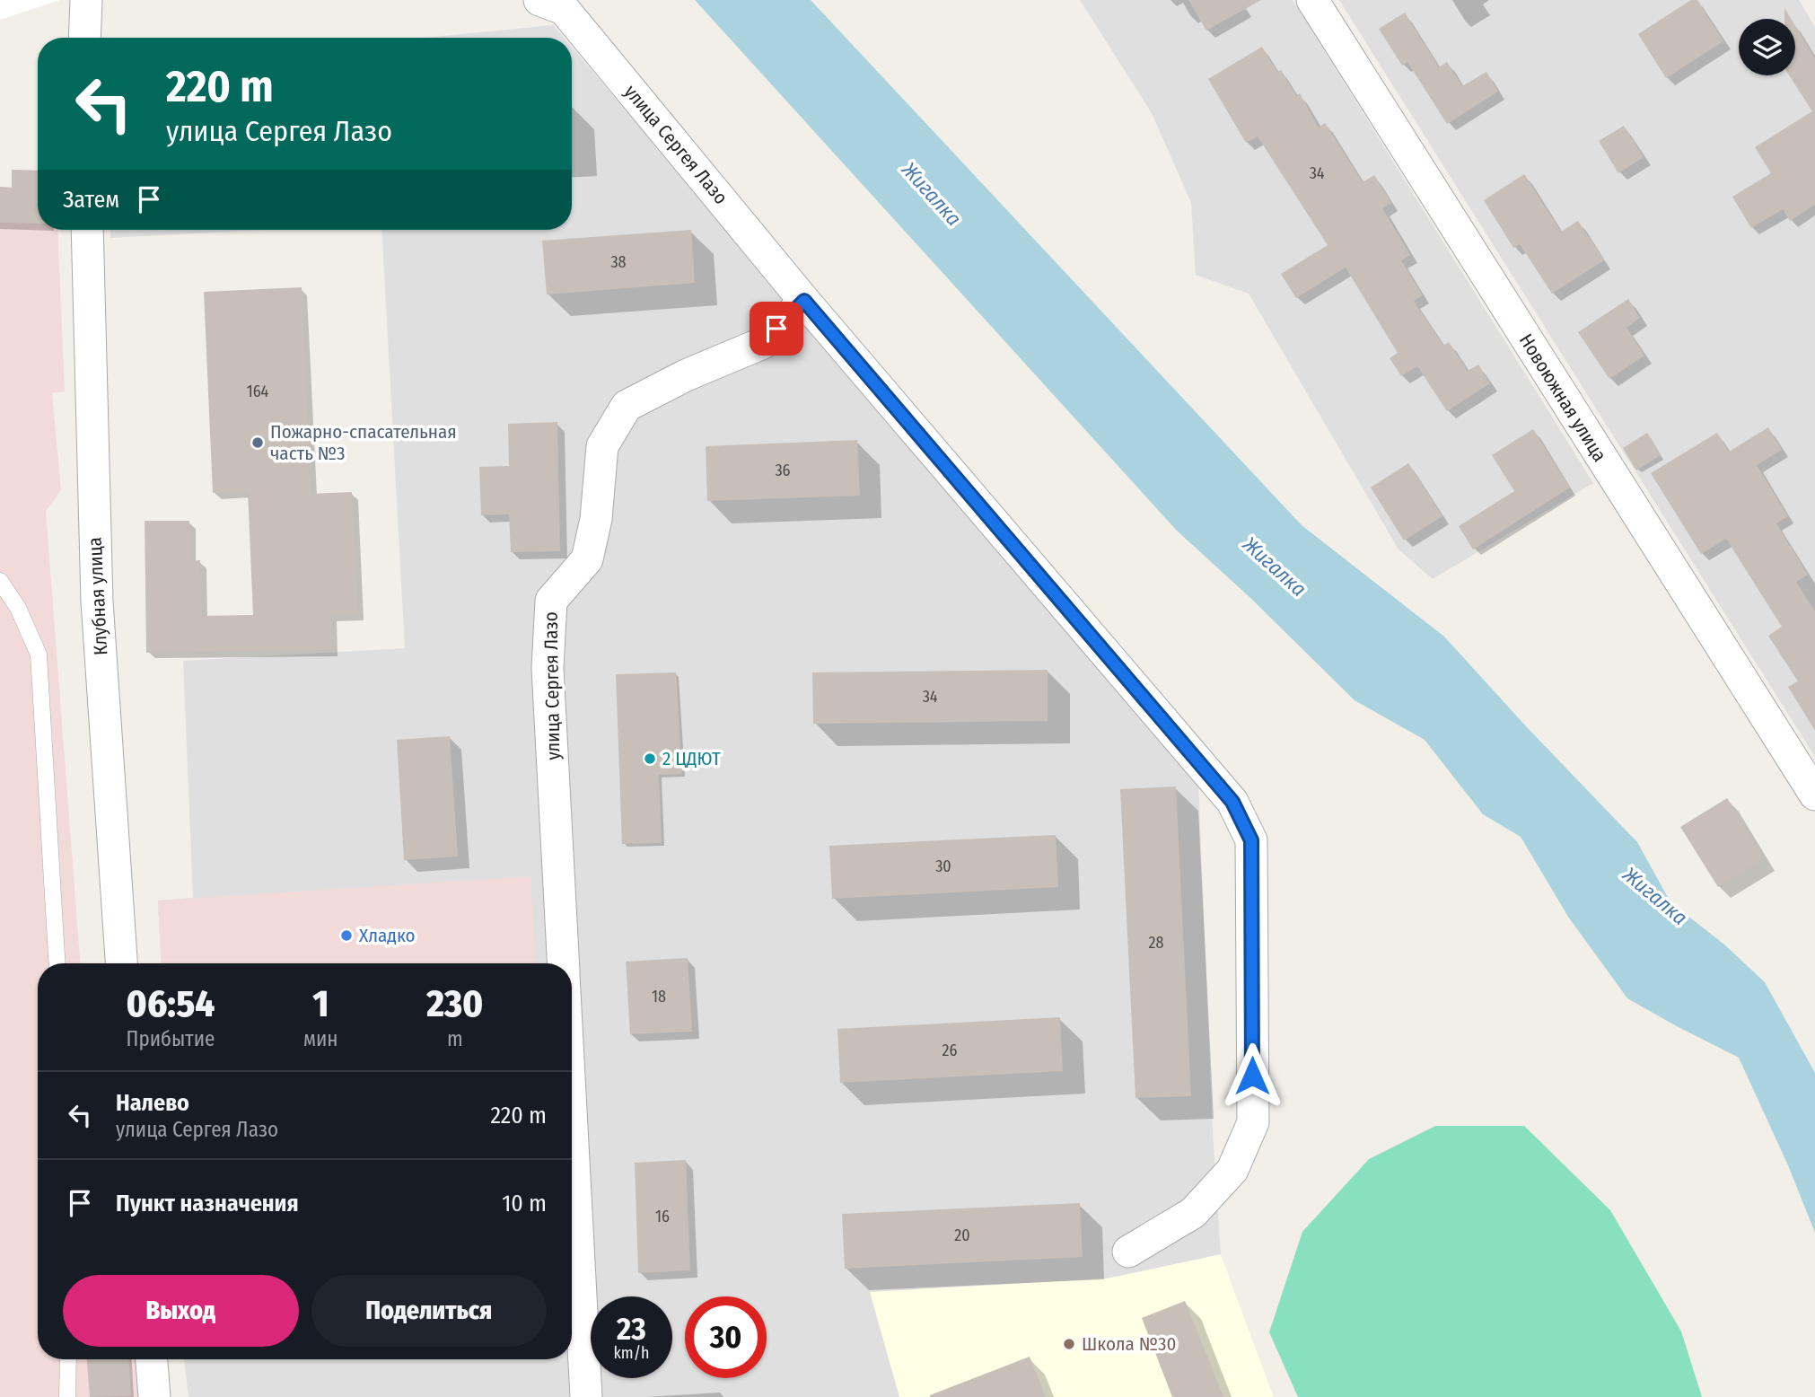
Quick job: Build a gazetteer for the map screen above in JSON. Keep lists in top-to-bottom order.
{
  "streets": {
    "street": ["улица Сергея Лазо", "Новоюжная улица", "Клубная улица"]
  },
  "water": ["Жигалка"],
  "places": [
    "Пожарно-спасательная часть №3",
    "2 ЦДЮТ",
    "Хладко",
    "Школа №30"
  ],
  "house_numbers": [
    "34",
    "38",
    "164",
    "36",
    "34",
    "30",
    "28",
    "18",
    "26",
    "16",
    "20"
  ],
  "page": {
    "turn": ["220 m", "улица Сергея Лазо"],
    "then": "Затем",
    "eta": [
      "06:54",
      "Прибытие",
      "1",
      "мин",
      "230",
      "m"
    ],
    "list": [
      {
        "name": "Налево",
        "note": "улица Сергея Лазо",
        "value": "220 m"
      },
      {
        "name": "Пункт назначения",
        "value": "10 m"
      }
    ],
    "buttons": ["Выход", "Поделиться"],
    "speed": "23 km/h",
    "limit": "30"
  }
}
